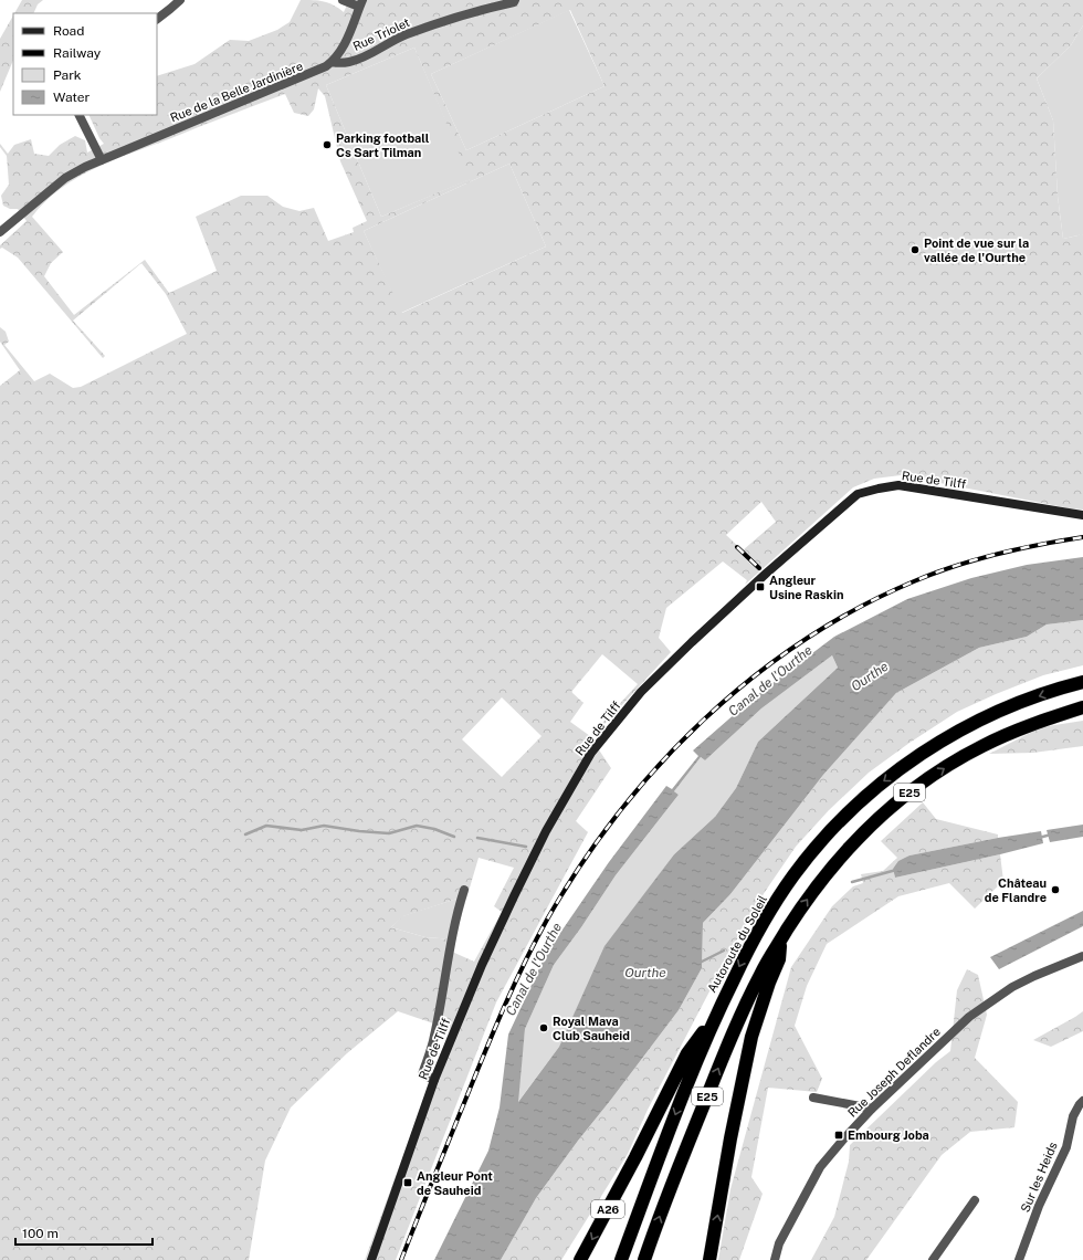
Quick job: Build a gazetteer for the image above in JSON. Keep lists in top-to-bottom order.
{
  "streets": {
    "highway": ["E25", "Autoroute du Soleil", "A26"],
    "main road": ["Rue de Tilff"],
    "street": [
      "Rue Triolet",
      "Rue de la Belle Jardinière",
      "Rue Joseph Deflandre",
      "Sur les Heids"
    ]
  },
  "crossings": [
    ["Rue Triolet", "Rue de la Belle Jardinière"],
    ["Autoroute du Soleil", "A26"]
  ],
  "water": ["Ourthe", "Canal de l'Ourthe"],
  "places": {
    "other": [
      "Parking football Cs Sart Tilman",
      "Point de vue sur la vallée de l'Ourthe",
      "Château de Flandre",
      "Royal Mava Club Sauheid"
    ],
    "transit": ["Angleur Usine Raskin", "Embourg Joba", "Angleur Pont de Sauheid"]
  },
  "legend": [
    "Road",
    "Railway",
    "Park",
    "Water"
  ],
  "scale_bar": "100 m"
}
